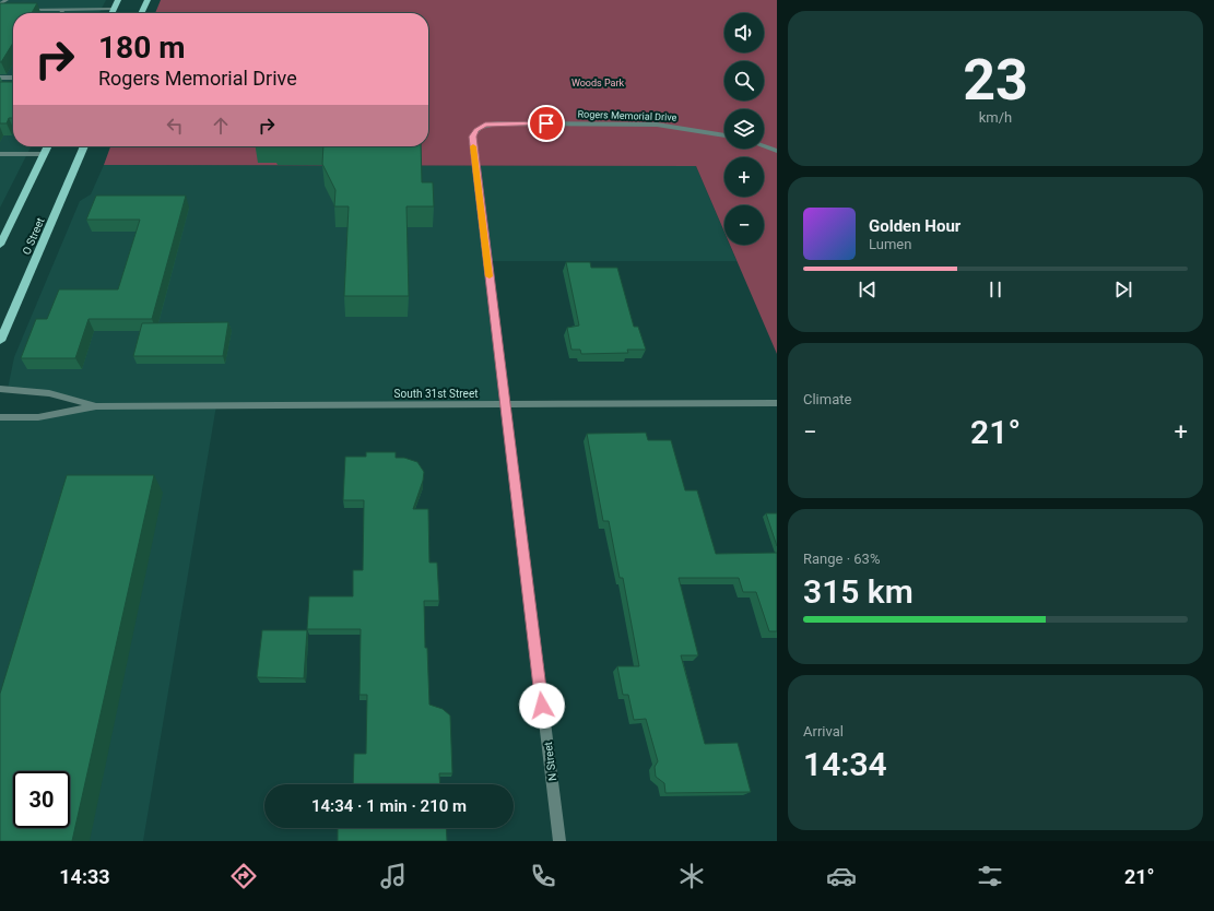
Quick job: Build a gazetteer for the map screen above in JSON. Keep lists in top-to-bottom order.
{
  "streets": {
    "main road": ["O Street"],
    "street": ["Rogers Memorial Drive", "South 31st Street", "N Street"]
  },
  "crossings": [
    ["Rogers Memorial Drive", "N Street"],
    ["South 31st Street", "N Street"]
  ],
  "parks": ["Woods Park"],
  "page": {
    "tile": [
      ["23", "km/h"],
      "Climate",
      ["Range · 63%", "315 km"],
      ["Arrival", "14:34"]
    ],
    "map_buttons": ["+", "−"],
    "turn": ["180 m", "Rogers Memorial Drive"],
    "song": ["Golden Hour", "Lumen"],
    "heat": ["−", "21°", "+"],
    "limit": "30",
    "trip": "14:34 · 1 min · 210 m",
    "tabs": ["14:33", "21°"]
  }
}
